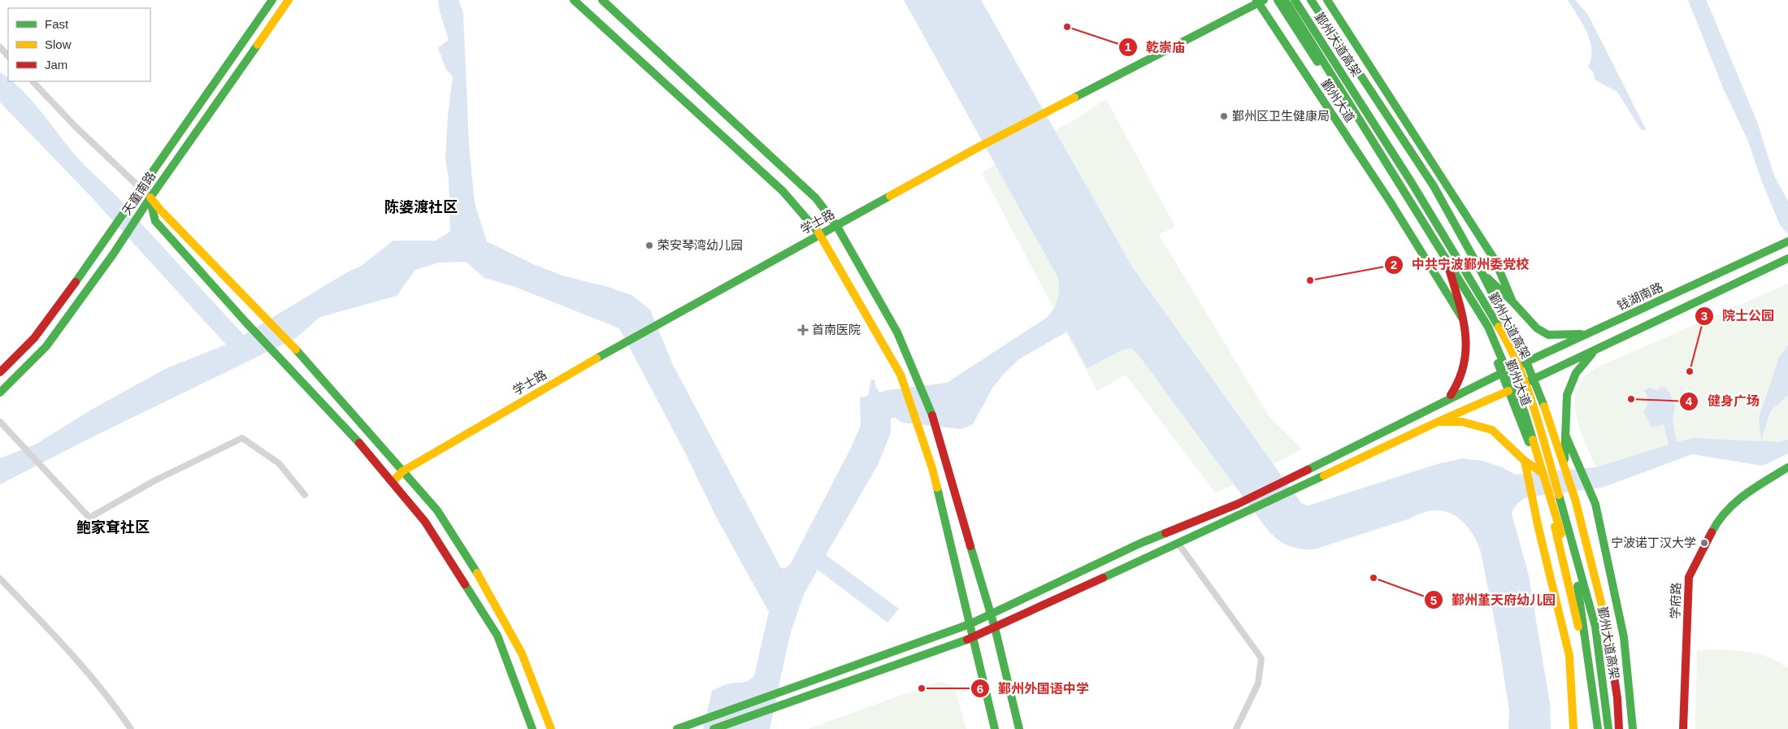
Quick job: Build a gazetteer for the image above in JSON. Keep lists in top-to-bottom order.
{
  "streets": {
    "main road": [
      "鄞州大道高架",
      "鄞州大道",
      "天童南路",
      "学士路",
      "钱湖南路",
      "学府路"
    ]
  },
  "crossings": [
    ["鄞州大道", "学士路"],
    ["鄞州大道", "钱湖南路"]
  ],
  "districts": ["陈婆渡社区", "鲍家耷社区"],
  "places": {
    "other": [
      "乾崇庙",
      "鄞州区卫生健康局",
      "荣安琴湾幼儿园",
      "中共宁波鄞州委党校",
      "院士公园",
      "健身广场",
      "宁波诺丁汉大学",
      "鄞州堇天府幼儿园",
      "鄞州外国语中学"
    ],
    "health": ["首南医院"]
  },
  "legend": ["Fast", "Slow", "Jam"]
}
